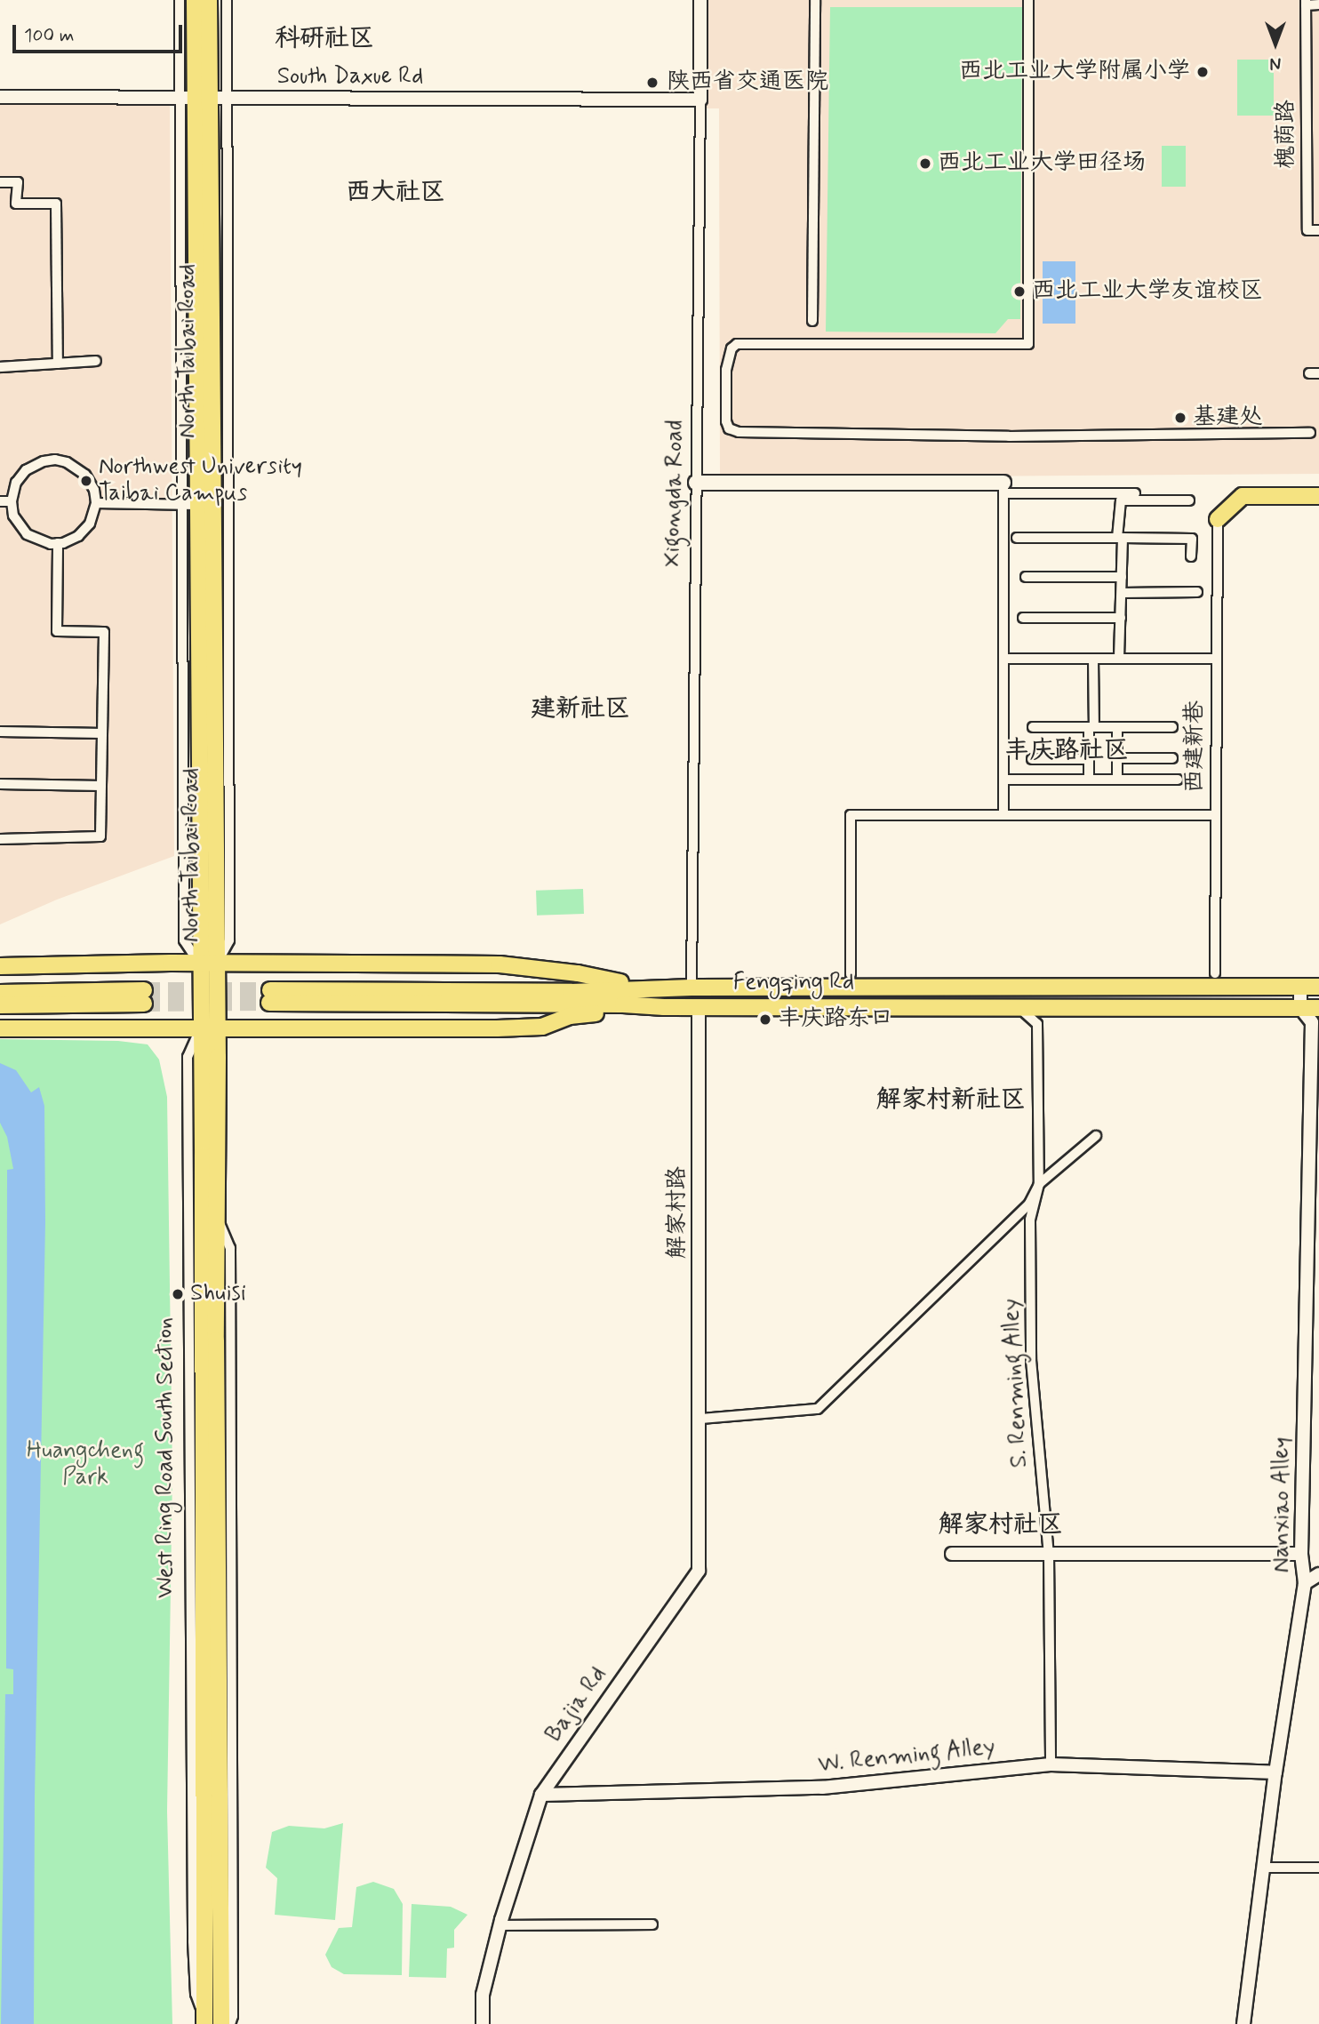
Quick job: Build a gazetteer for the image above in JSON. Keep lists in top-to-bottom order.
{
  "streets": {
    "main road": ["North Taibai Road", "Fengqing Rd", "West Ring Road South Section"],
    "street": [
      "South Daxue Rd",
      "槐荫路",
      "Xigongda Road",
      "西建新巷",
      "解家村路",
      "S. Renming Alley",
      "Nanxiao Alley",
      "Bajia Rd",
      "W. Renming Alley"
    ]
  },
  "crossings": [
    ["South Daxue Rd", "North Taibai Road"],
    ["South Daxue Rd", "Xigongda Road"],
    ["North Taibai Road", "West Ring Road South Section"],
    ["Xigongda Road", "Fengqing Rd"],
    ["Fengqing Rd", "解家村路"],
    ["Fengqing Rd", "S. Renming Alley"],
    ["Fengqing Rd", "Nanxiao Alley"],
    ["解家村路", "Bajia Rd"],
    ["S. Renming Alley", "W. Renming Alley"],
    ["Nanxiao Alley", "W. Renming Alley"],
    ["Bajia Rd", "W. Renming Alley"]
  ],
  "districts": [
    "科研社区",
    "西大社区",
    "建新社区",
    "丰庆路社区",
    "解家村新社区",
    "解家村社区"
  ],
  "parks": ["Huangcheng Park"],
  "places": [
    "西北工业大学附属小学",
    "陕西省交通医院",
    "西北工业大学田径场",
    "西北工业大学友谊校区",
    "基建处",
    "Northwest University Taibai Campus",
    "丰庆路东口",
    "Shuisi"
  ],
  "scale_bar": "100 m",
  "north": "bottom"
}
